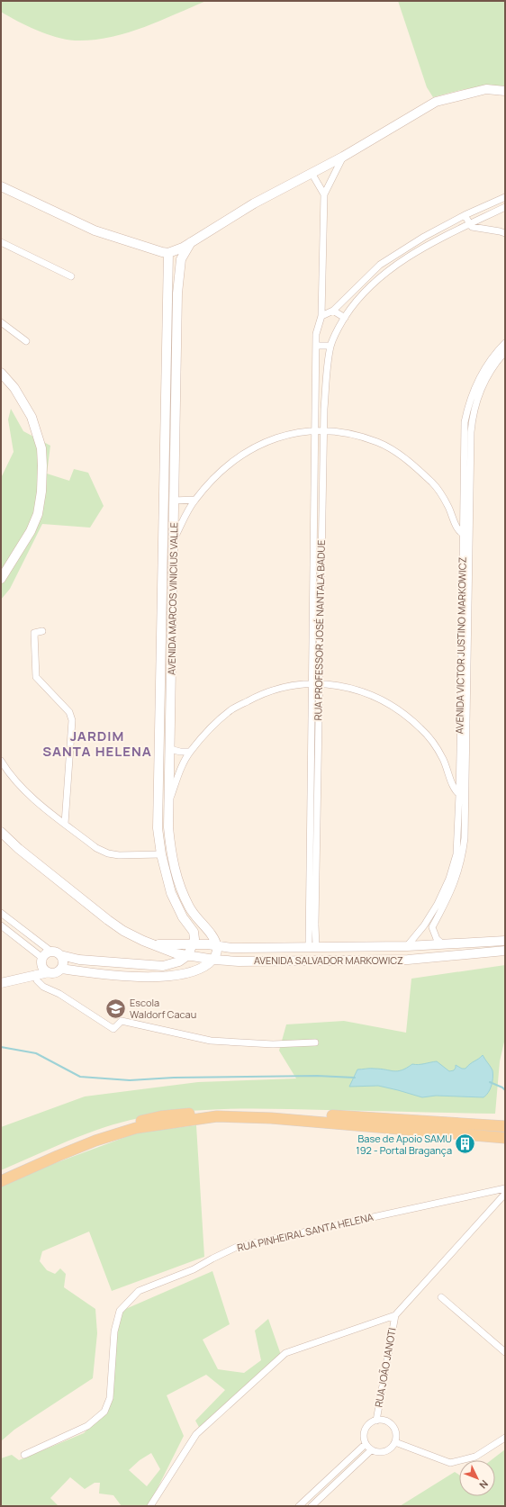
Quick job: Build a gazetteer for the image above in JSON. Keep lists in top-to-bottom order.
{
  "streets": {
    "street": [
      "AVENIDA MARCOS VINICIUS VALLE",
      "RUA PROFESSOR JOSÉ NANTALA BADUE",
      "AVENIDA VICTOR JUSTINO MARKOWICZ",
      "AVENIDA SALVADOR MARKOWICZ",
      "RUA PINHEIRAL SANTA HELENA",
      "RUA JOÃO JANOTI"
    ]
  },
  "crossings": [
    ["AVENIDA MARCOS VINICIUS VALLE", "AVENIDA SALVADOR MARKOWICZ"],
    ["RUA PROFESSOR JOSÉ NANTALA BADUE", "AVENIDA SALVADOR MARKOWICZ"],
    ["AVENIDA VICTOR JUSTINO MARKOWICZ", "AVENIDA SALVADOR MARKOWICZ"]
  ],
  "districts": ["JARDIM SANTA HELENA"],
  "places": {
    "school or university": ["Escola Waldorf Cacau"],
    "building": ["Base de Apoio SAMU 192 - Portal Bragança"]
  },
  "north": "bottom right"
}
